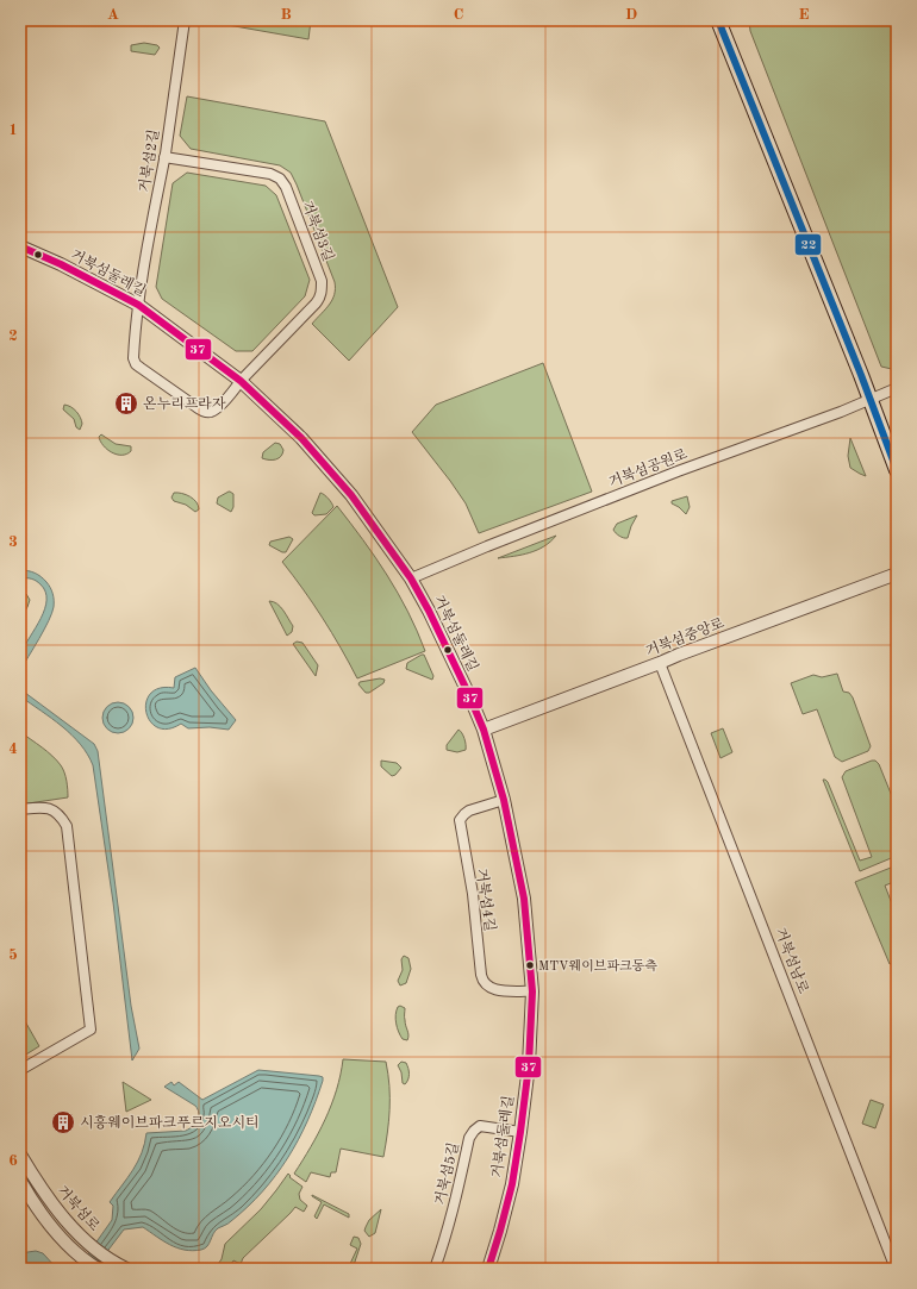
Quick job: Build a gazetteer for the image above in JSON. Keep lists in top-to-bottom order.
{
  "streets": {
    "street": [
      "거북섬2길",
      "거북섬3길",
      "거북섬둘레길",
      "거북섬공원로",
      "거북섬중앙로",
      "거북섬4길",
      "거북섬남로",
      "거북섬5길",
      "거북섬로"
    ]
  },
  "crossings": [
    ["거북섬2길", "거북섬3길"],
    ["거북섬2길", "거북섬둘레길"],
    ["거북섬3길", "거북섬둘레길"],
    ["거북섬둘레길", "거북섬공원로"],
    ["거북섬둘레길", "거북섬중앙로"],
    ["거북섬둘레길", "거북섬4길"],
    ["거북섬둘레길", "거북섬5길"],
    ["거북섬중앙로", "거북섬남로"]
  ],
  "places": {
    "building": ["온누리프라자", "시흥웨이브파크푸르지오시티"],
    "other": ["MTV웨이브파크동측"]
  },
  "lines": ["transit line 22", "transit line 37"],
  "grid": {
    "columns": [
      "A",
      "B",
      "C",
      "D",
      "E"
    ],
    "rows": [
      "1",
      "2",
      "3",
      "4",
      "5",
      "6"
    ]
  }
}
